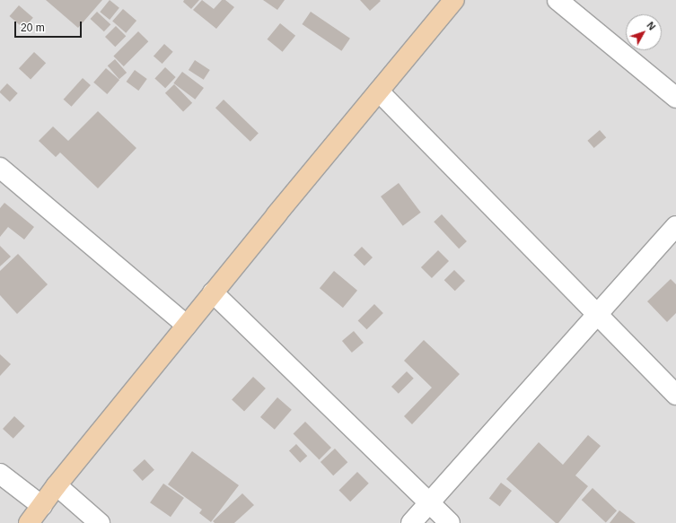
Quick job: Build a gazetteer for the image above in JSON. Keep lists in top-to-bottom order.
{
  "scale_bar": "20 m",
  "north": "top right"
}
